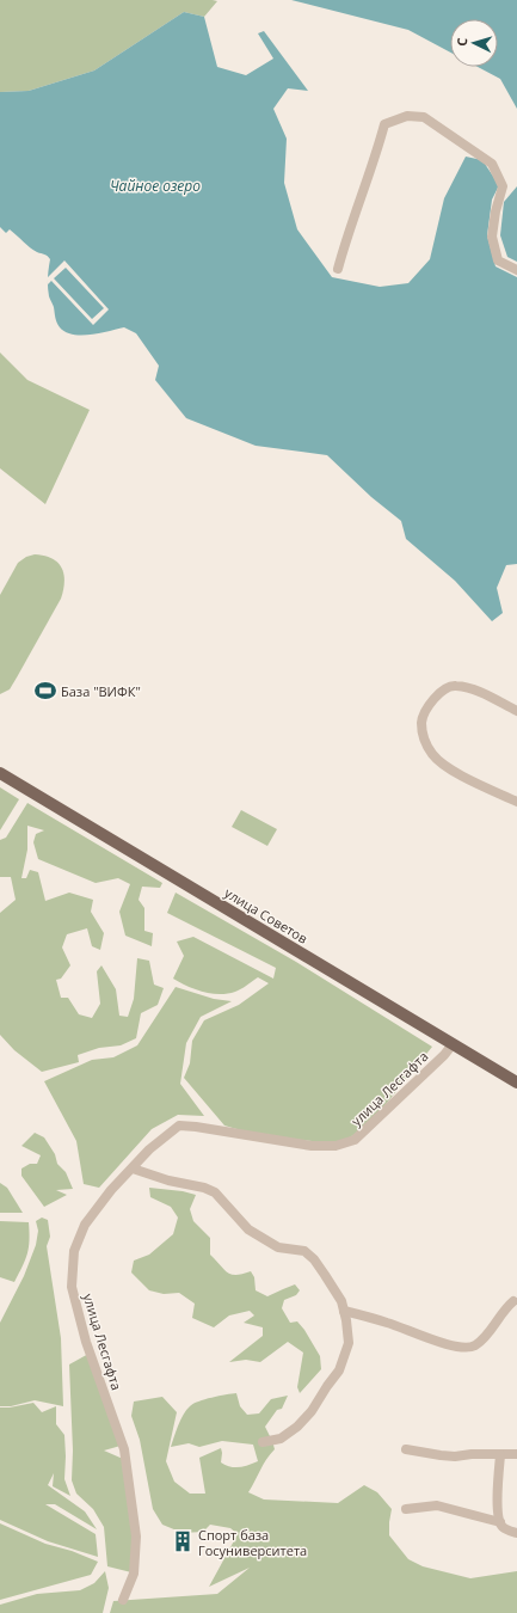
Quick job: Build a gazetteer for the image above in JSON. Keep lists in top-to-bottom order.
{
  "streets": {
    "main road": ["улица Советов"],
    "street": ["улица Лесгафта"]
  },
  "crossings": [
    ["улица Советов", "улица Лесгафта"]
  ],
  "water": ["Чайное озеро"],
  "places": {
    "sports": ["База \"ВИФК\""],
    "building": ["Спорт база Госуниверситета"]
  },
  "north": "left"
}
